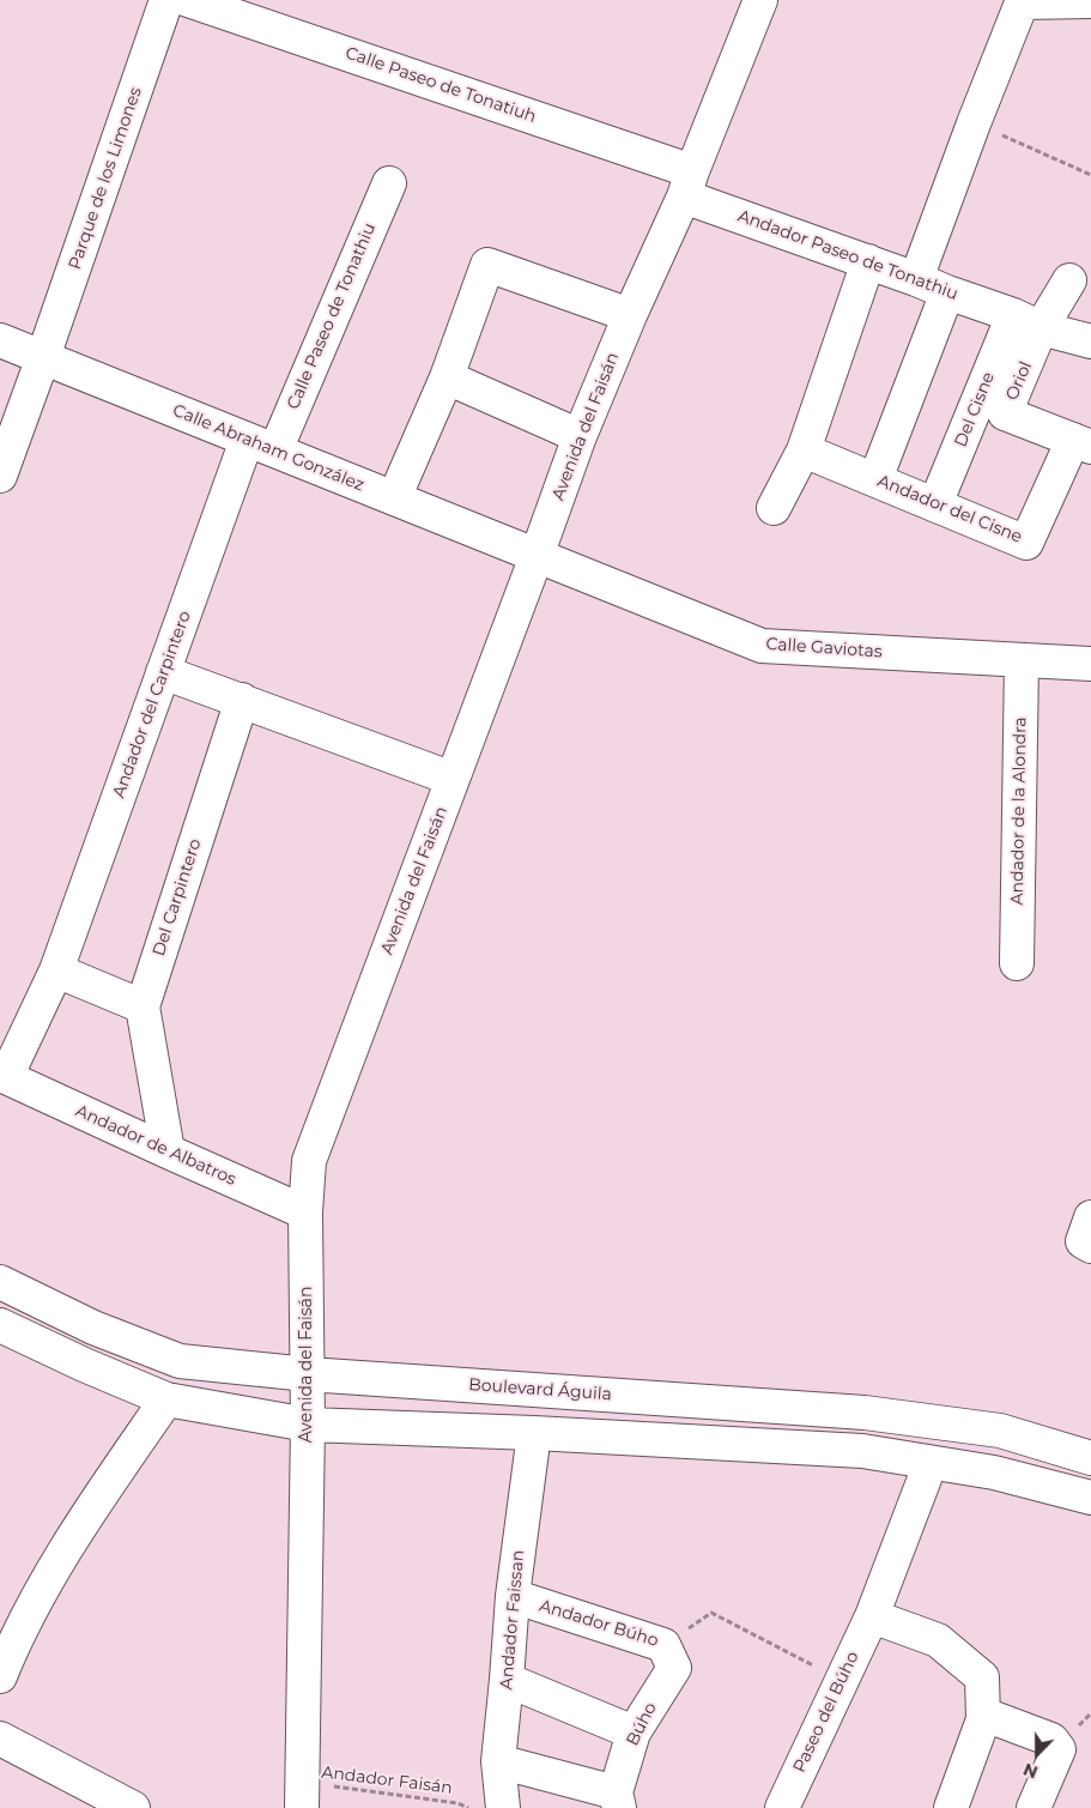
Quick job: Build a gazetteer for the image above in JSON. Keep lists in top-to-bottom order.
{
  "streets": {
    "street": [
      "Calle Paseo de Tonatiuh",
      "Parque de los Limones",
      "Andador Paseo de Tonathiu",
      "Calle Paseo de Tonathiu",
      "Oriol",
      "Del Cisne",
      "Avenida del Faisán",
      "Calle Abraham González",
      "Andador del Cisne",
      "Calle Gaviotas",
      "Andador del Carpintero",
      "Andador de la Alondra",
      "Del Carpintero",
      "Andador de Albatros",
      "Boulevard Águila",
      "Andador Faissan",
      "Andador Búho",
      "Paseo del Búho",
      "Búho"
    ],
    "path": ["Andador Faisán"]
  },
  "crossings": [
    ["Calle Paseo de Tonatiuh", "Andador Paseo de Tonathiu"],
    ["Calle Paseo de Tonatiuh", "Avenida del Faisán"],
    ["Parque de los Limones", "Calle Abraham González"],
    ["Andador Paseo de Tonathiu", "Oriol"],
    ["Andador Paseo de Tonathiu", "Del Cisne"],
    ["Andador Paseo de Tonathiu", "Avenida del Faisán"],
    ["Calle Paseo de Tonathiu", "Calle Abraham González"],
    ["Calle Paseo de Tonathiu", "Andador del Carpintero"],
    ["Oriol", "Del Cisne"],
    ["Oriol", "Andador del Cisne"],
    ["Del Cisne", "Andador del Cisne"],
    ["Avenida del Faisán", "Calle Abraham González"],
    ["Avenida del Faisán", "Calle Gaviotas"],
    ["Avenida del Faisán", "Andador de Albatros"],
    ["Avenida del Faisán", "Boulevard Águila"],
    ["Avenida del Faisán", "Andador Faisán"],
    ["Calle Abraham González", "Calle Gaviotas"],
    ["Calle Abraham González", "Andador del Carpintero"],
    ["Calle Gaviotas", "Andador de la Alondra"],
    ["Andador del Carpintero", "Andador de Albatros"],
    ["Andador Faissan", "Andador Búho"],
    ["Andador Búho", "Paseo del Búho"],
    ["Andador Búho", "Búho"]
  ],
  "north": "bottom"
}
